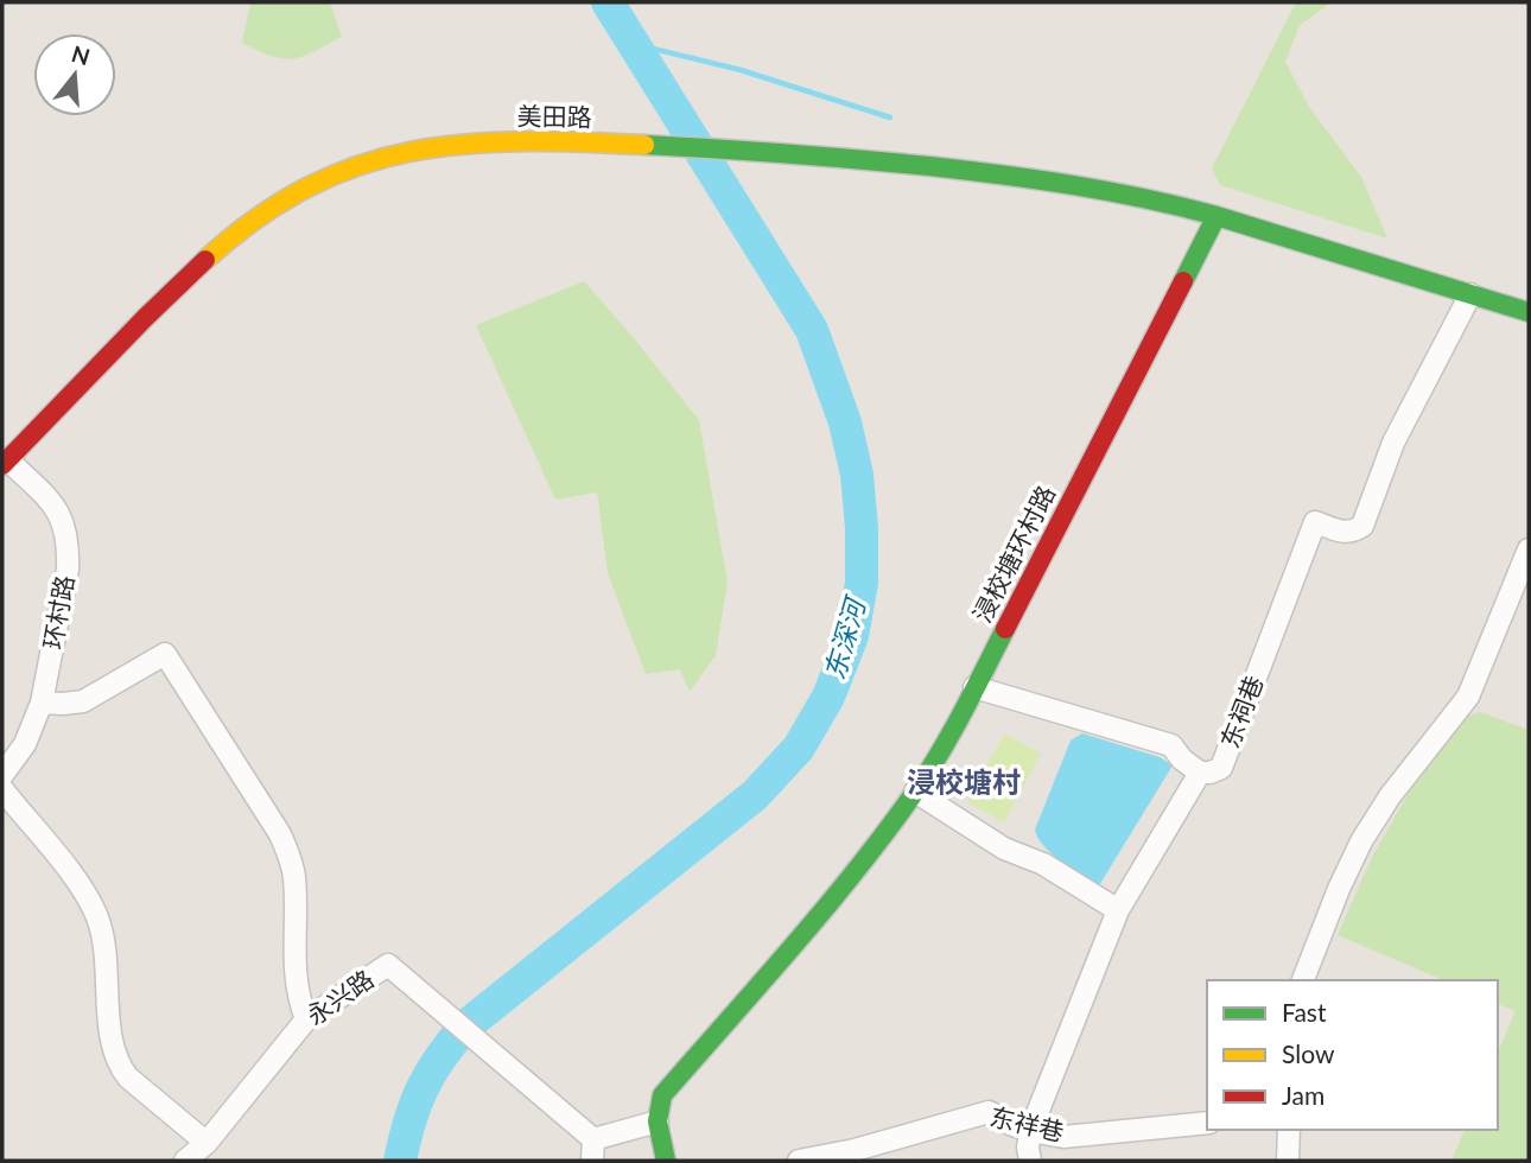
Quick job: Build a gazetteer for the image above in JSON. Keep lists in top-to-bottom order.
{
  "streets": {
    "street": [
      "美田路",
      "浸校塘环村路",
      "环村路",
      "东祠巷",
      "永兴路",
      "东祥巷"
    ]
  },
  "crossings": [
    ["美田路", "浸校塘环村路"],
    ["美田路", "环村路"],
    ["东祠巷", "东祥巷"]
  ],
  "districts": ["浸校塘村"],
  "water": ["东深河"],
  "legend": ["Fast", "Slow", "Jam"],
  "north": "top"
}
